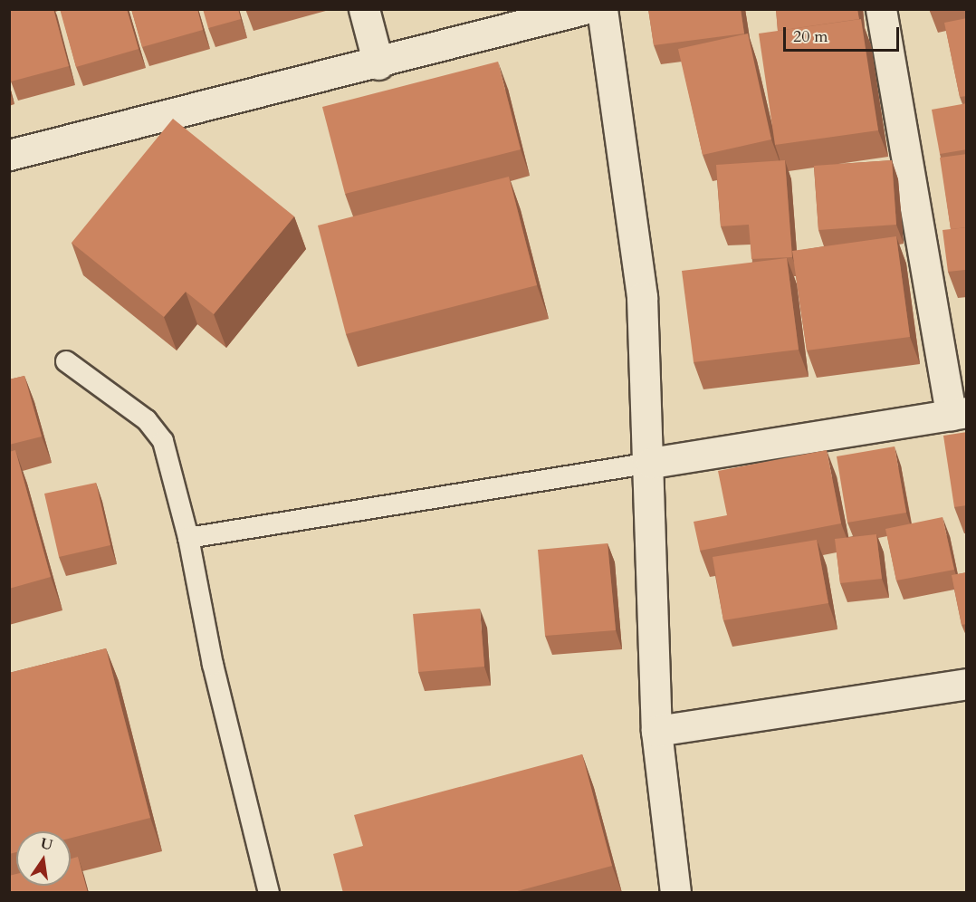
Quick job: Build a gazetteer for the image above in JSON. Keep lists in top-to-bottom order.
{
  "scale_bar": "20 m",
  "north": "top"
}
